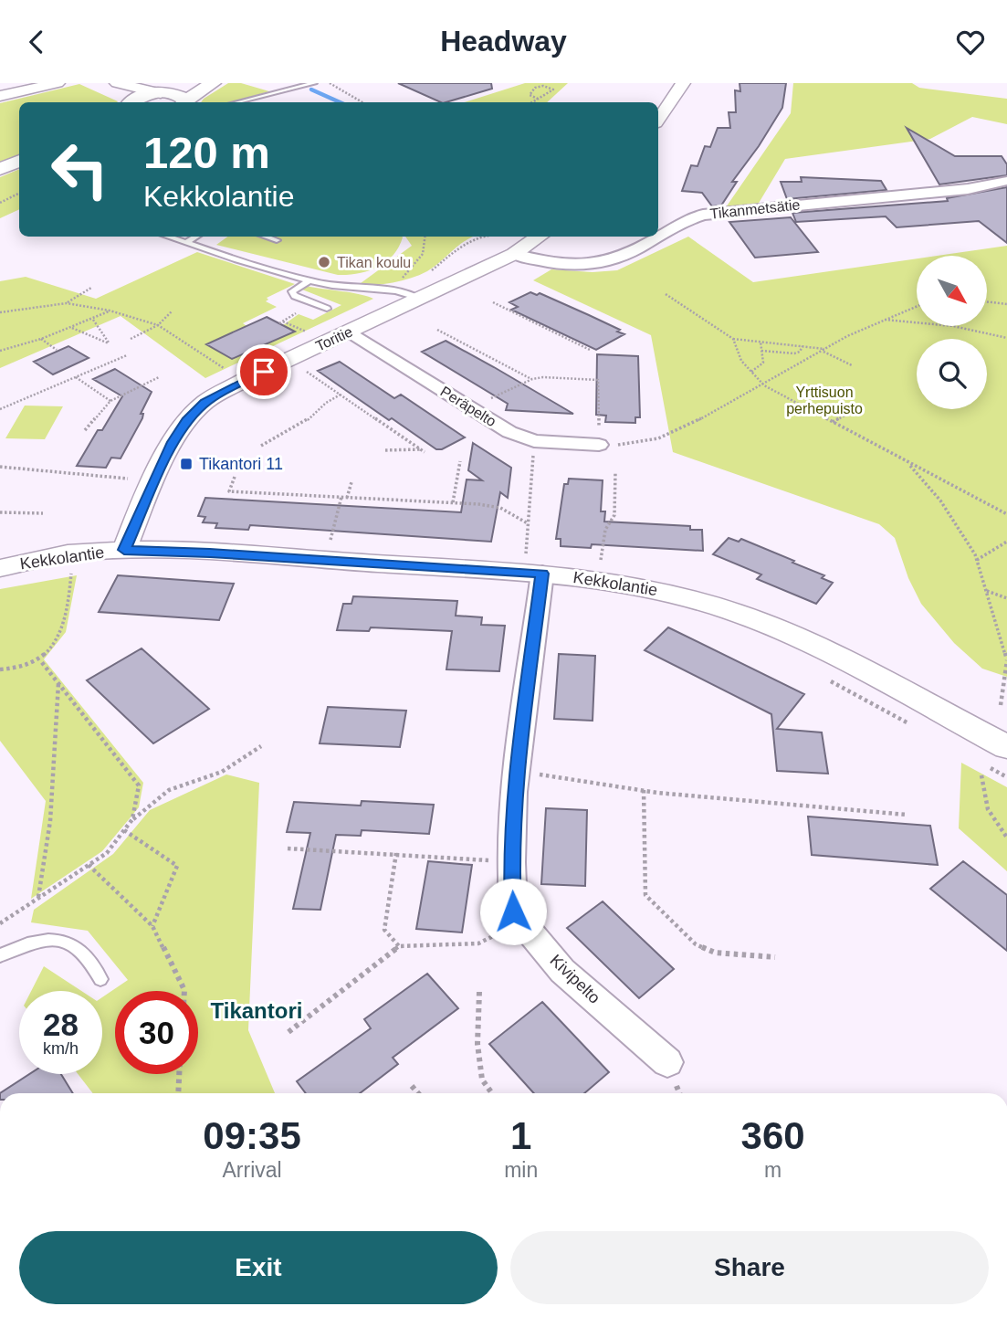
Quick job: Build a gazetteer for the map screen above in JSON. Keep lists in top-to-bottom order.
{
  "streets": {
    "street": [
      "Tikanmetsätie",
      "Toritie",
      "Peräpelto",
      "Kekkolantie",
      "Kivipelto"
    ]
  },
  "crossings": [
    ["Tikanmetsätie", "Toritie"],
    ["Toritie", "Peräpelto"],
    ["Toritie", "Kekkolantie"],
    ["Kekkolantie", "Kivipelto"]
  ],
  "districts": ["Tikantori"],
  "parks": ["Yrttisuon perhepuisto"],
  "places": {
    "other": ["Tikan koulu"],
    "transit": ["Tikantori 11"]
  },
  "north": "bottom right",
  "page": {
    "header": "Headway",
    "turn": ["120 m", "Kekkolantie"],
    "speed": "28 km/h",
    "limit": "30",
    "eta": [
      "09:35",
      "Arrival",
      "1",
      "min",
      "360",
      "m"
    ],
    "buttons": ["Exit", "Share"]
  }
}
